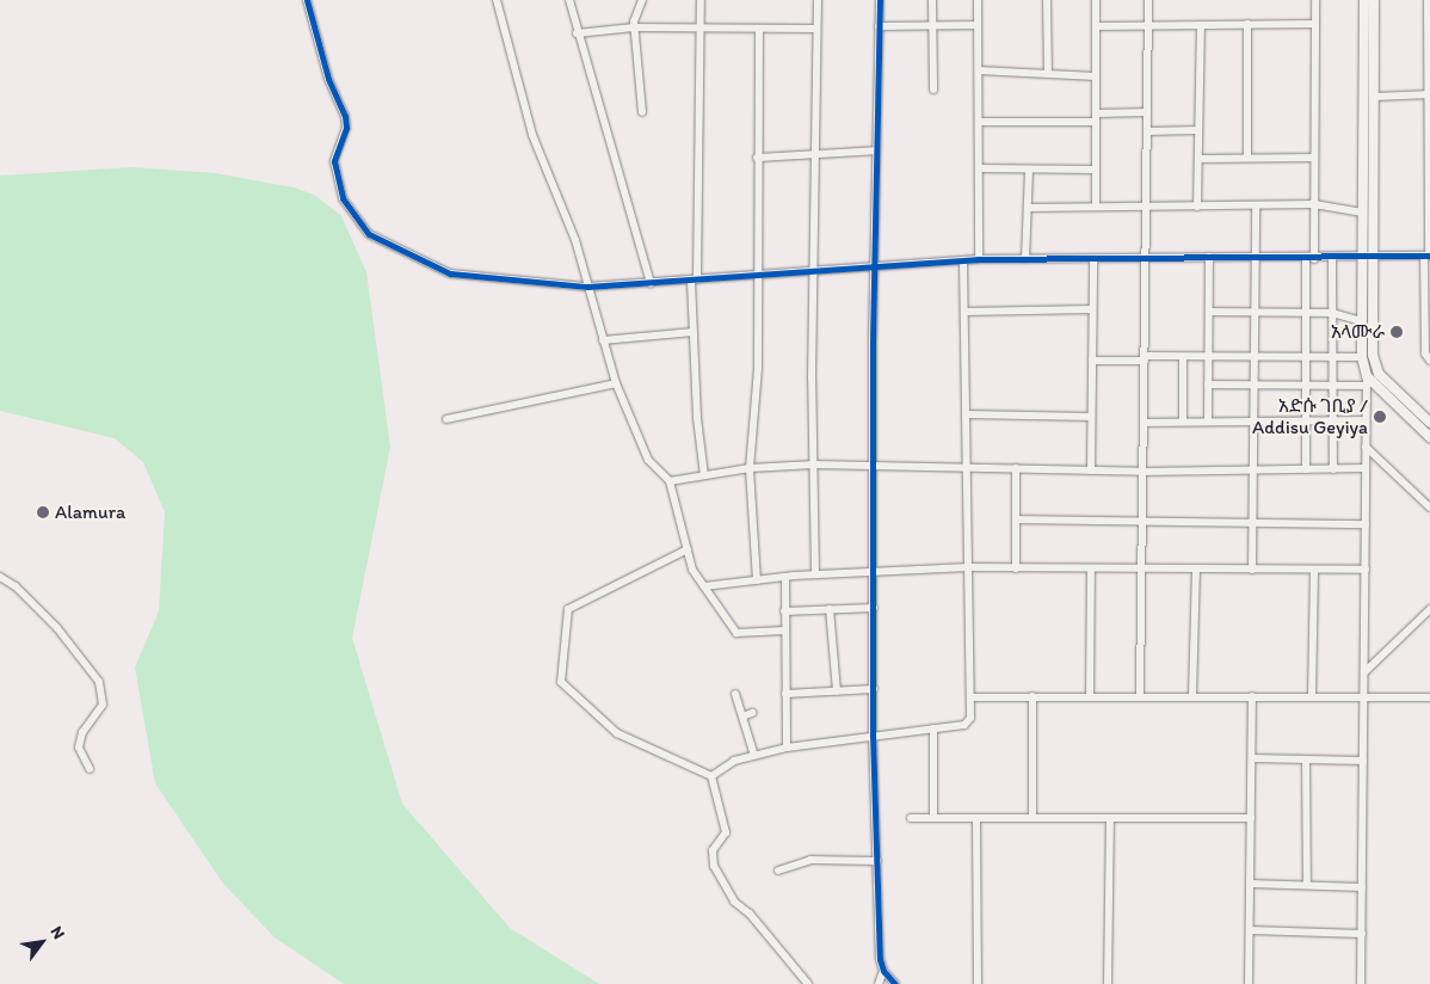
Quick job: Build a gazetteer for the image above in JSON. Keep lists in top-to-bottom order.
{
  "places": ["አላሙራ", "አድሱ ገቢያ / Addisu Geyiya", "Alamura"],
  "north": "top right"
}
